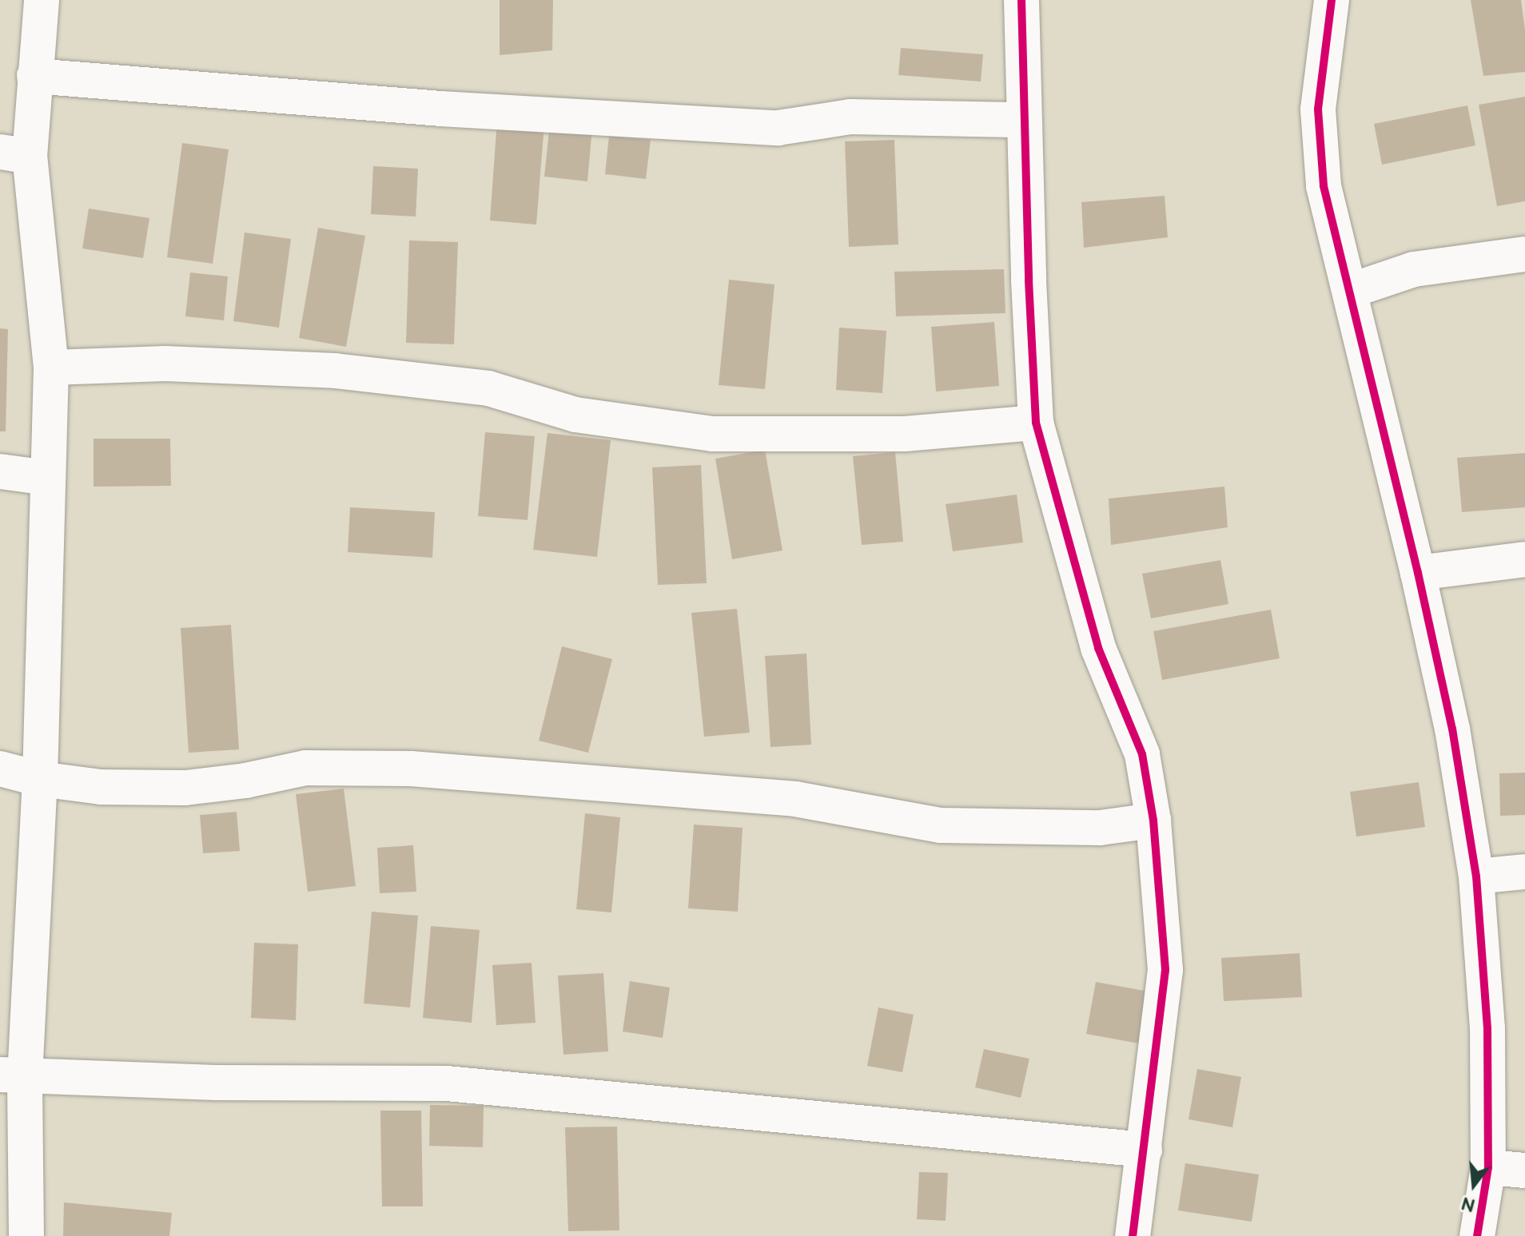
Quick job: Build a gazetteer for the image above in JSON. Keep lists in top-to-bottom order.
{
  "north": "bottom"
}
